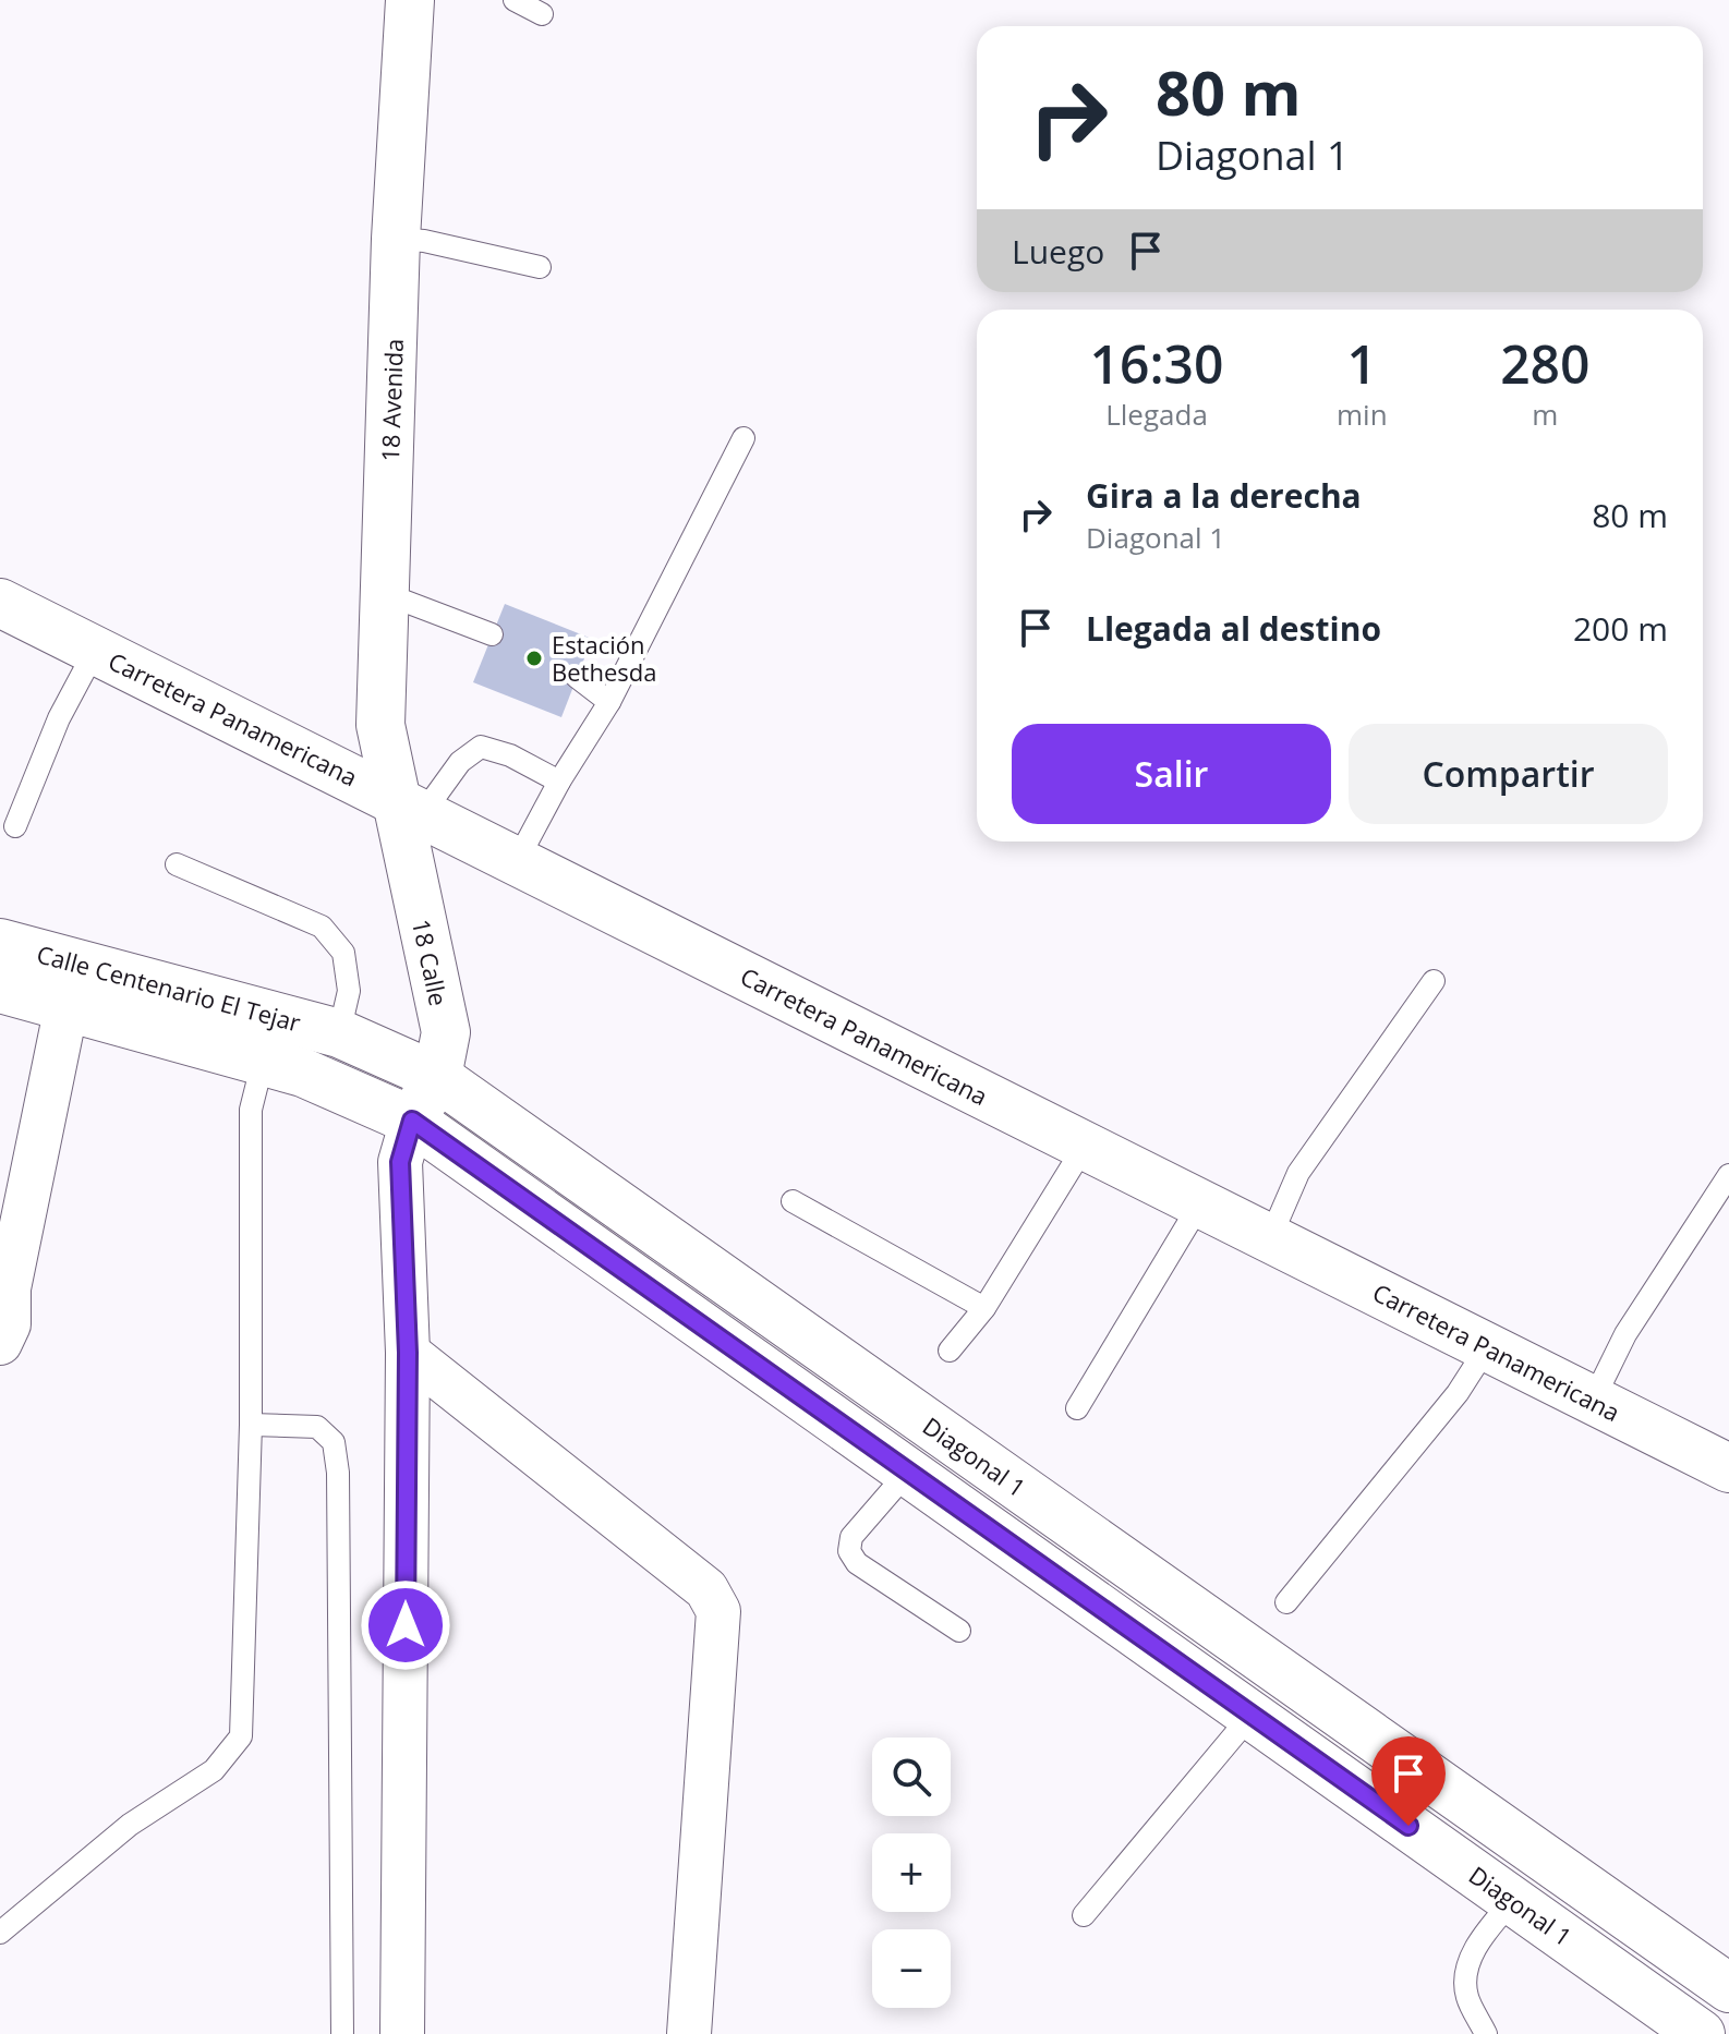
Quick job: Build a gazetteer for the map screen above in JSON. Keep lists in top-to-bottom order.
{
  "streets": {
    "main road": [
      "18 Avenida",
      "Carretera Panamericana",
      "18 Calle",
      "Calle Centenario El Tejar",
      "Diagonal 1"
    ]
  },
  "crossings": [
    ["18 Avenida", "Carretera Panamericana"],
    ["18 Avenida", "18 Calle"],
    ["Carretera Panamericana", "18 Calle"],
    ["18 Calle", "Diagonal 1"],
    ["Calle Centenario El Tejar", "Diagonal 1"]
  ],
  "places": ["Estación Bethesda"],
  "page": {
    "turn": ["80 m", "Diagonal 1"],
    "then": "Luego",
    "eta": [
      "16:30",
      "Llegada",
      "1",
      "min",
      "280",
      "m"
    ],
    "list": [
      {
        "name": "Gira a la derecha",
        "note": "Diagonal 1",
        "value": "80 m"
      },
      {
        "name": "Llegada al destino",
        "value": "200 m"
      }
    ],
    "buttons": ["Salir", "Compartir"],
    "map_buttons": ["+", "−"]
  }
}
